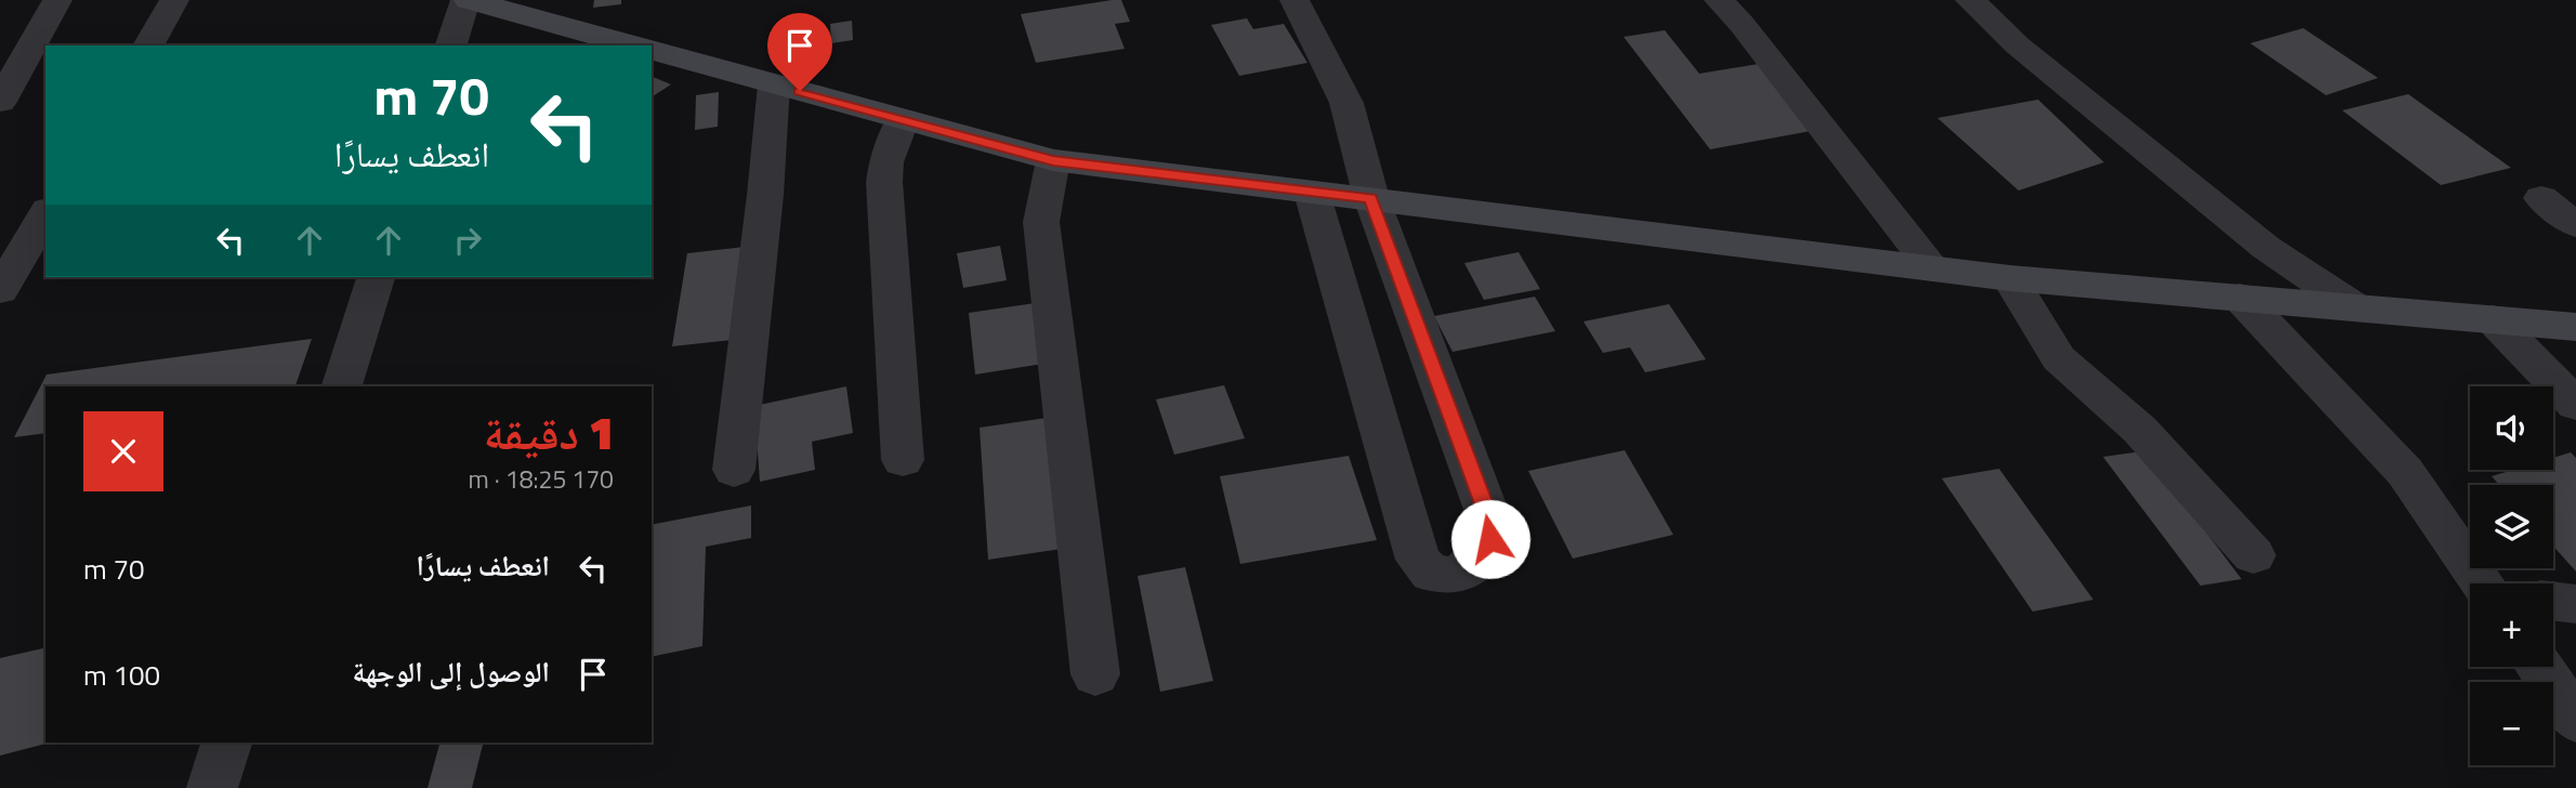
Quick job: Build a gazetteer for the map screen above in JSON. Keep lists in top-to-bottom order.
{
  "page": {
    "turn": ["70 m", "انعطف يسارًا"],
    "map_buttons": ["+", "−"],
    "heading": ["1 دقيقة", "170 m · 18:25"],
    "list": [
      {
        "name": "انعطف يسارًا",
        "value": "70 m"
      },
      {
        "name": "الوصول إلى الوجهة",
        "value": "100 m"
      }
    ]
  }
}
